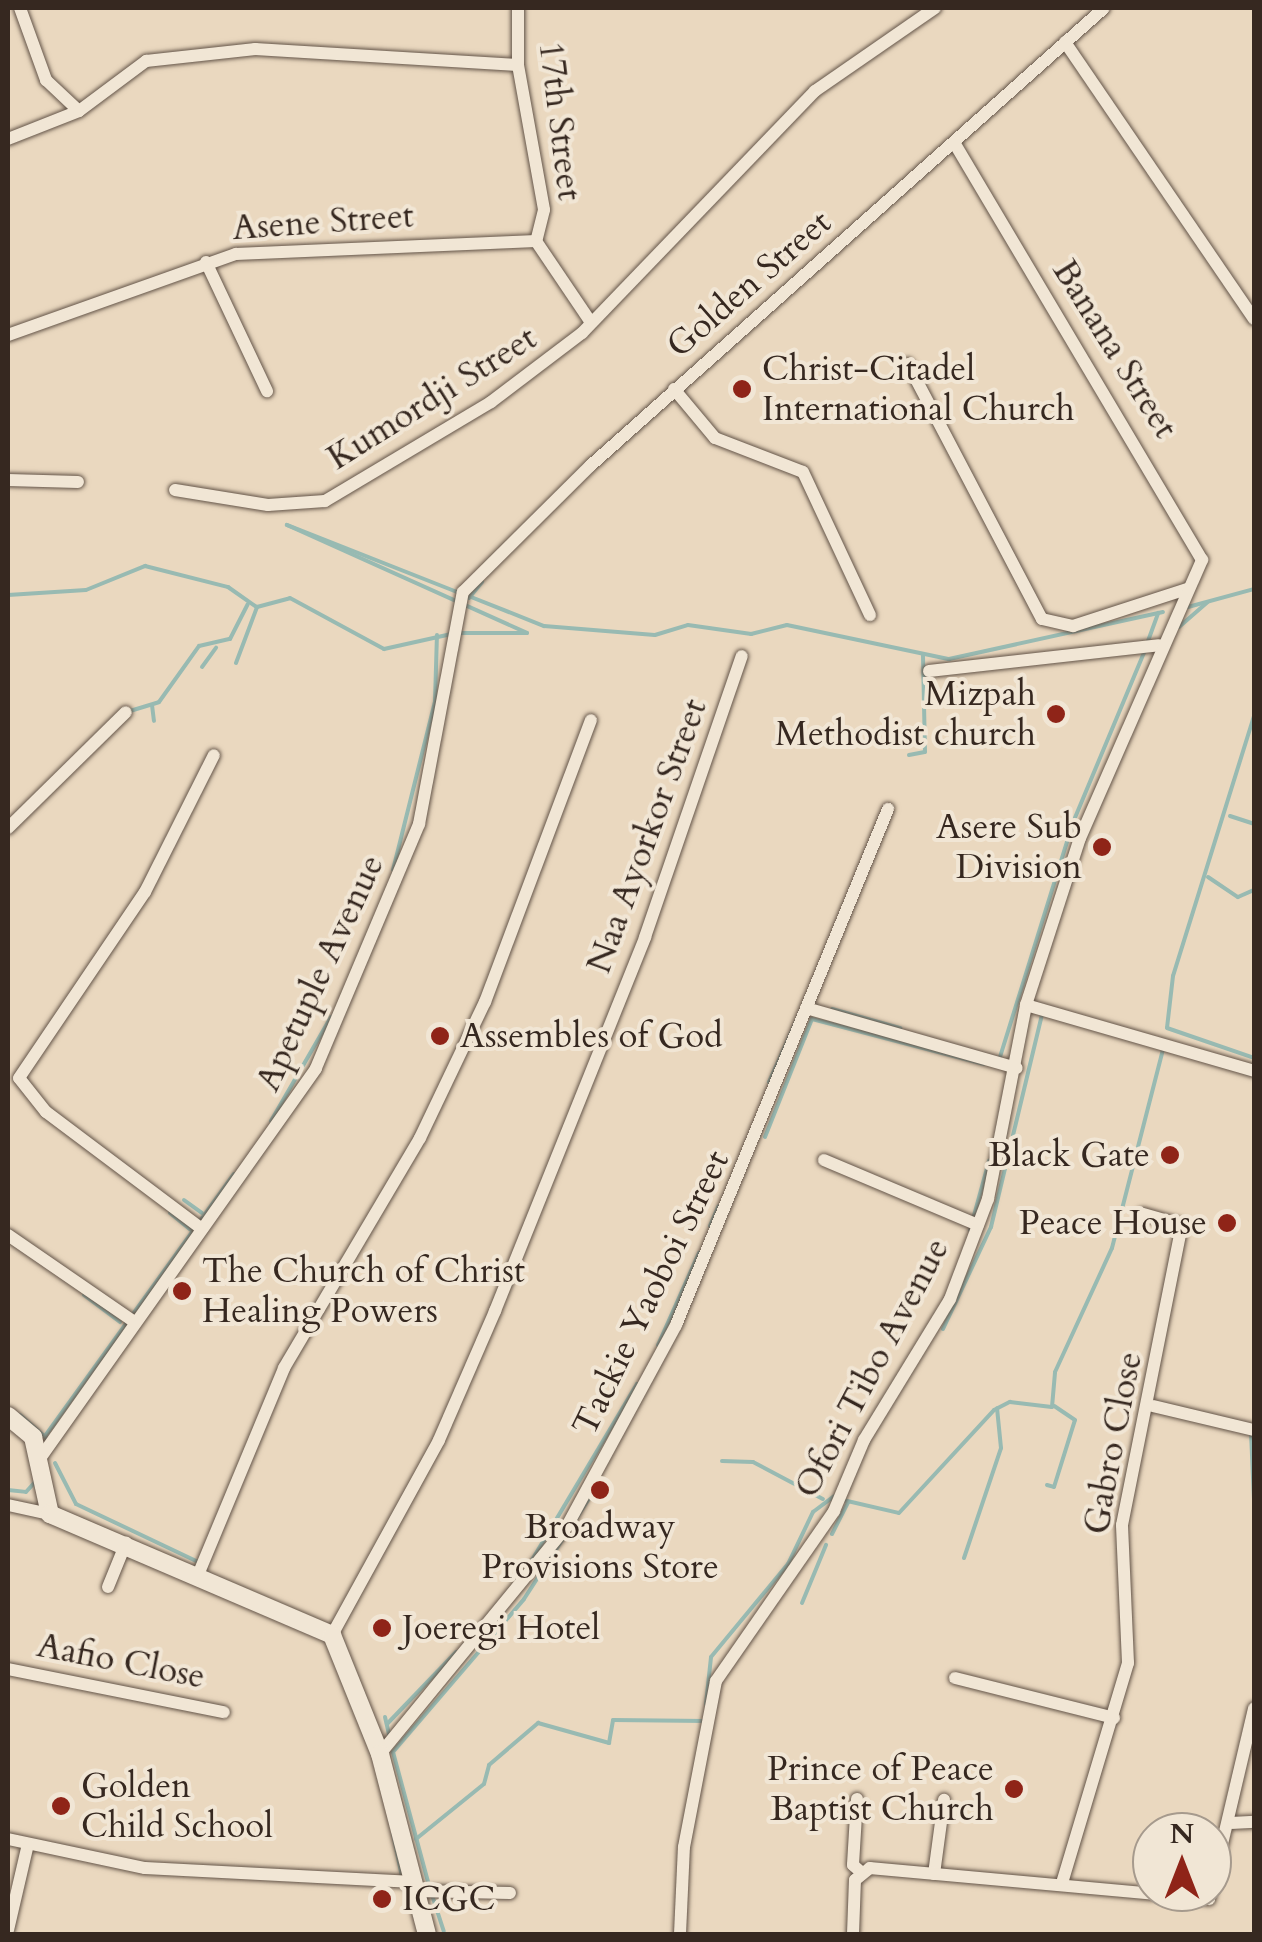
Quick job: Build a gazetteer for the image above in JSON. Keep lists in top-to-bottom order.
{
  "streets": {
    "street": [
      "17th Street",
      "Asene Street",
      "Golden Street",
      "Banana Street",
      "Kumordji Street",
      "Naa Ayorkor Street",
      "Apetuple Avenue",
      "Tackie Yaoboi Street",
      "Ofori Tibo Avenue",
      "Gabro Close",
      "Aafio Close"
    ]
  },
  "crossings": [
    ["17th Street", "Asene Street"],
    ["Golden Street", "Banana Street"],
    ["Golden Street", "Apetuple Avenue"],
    ["Banana Street", "Ofori Tibo Avenue"]
  ],
  "places": [
    "Christ-Citadel International Church",
    "Mizpah Methodist church",
    "Asere Sub Division",
    "Assembles of God",
    "Black Gate",
    "Peace House",
    "The Church of Christ Healing Powers",
    "Broadway Provisions Store",
    "Joeregi Hotel",
    "Prince of Peace Baptist Church",
    "Golden Child School",
    "ICGC"
  ],
  "north": "top"
}
